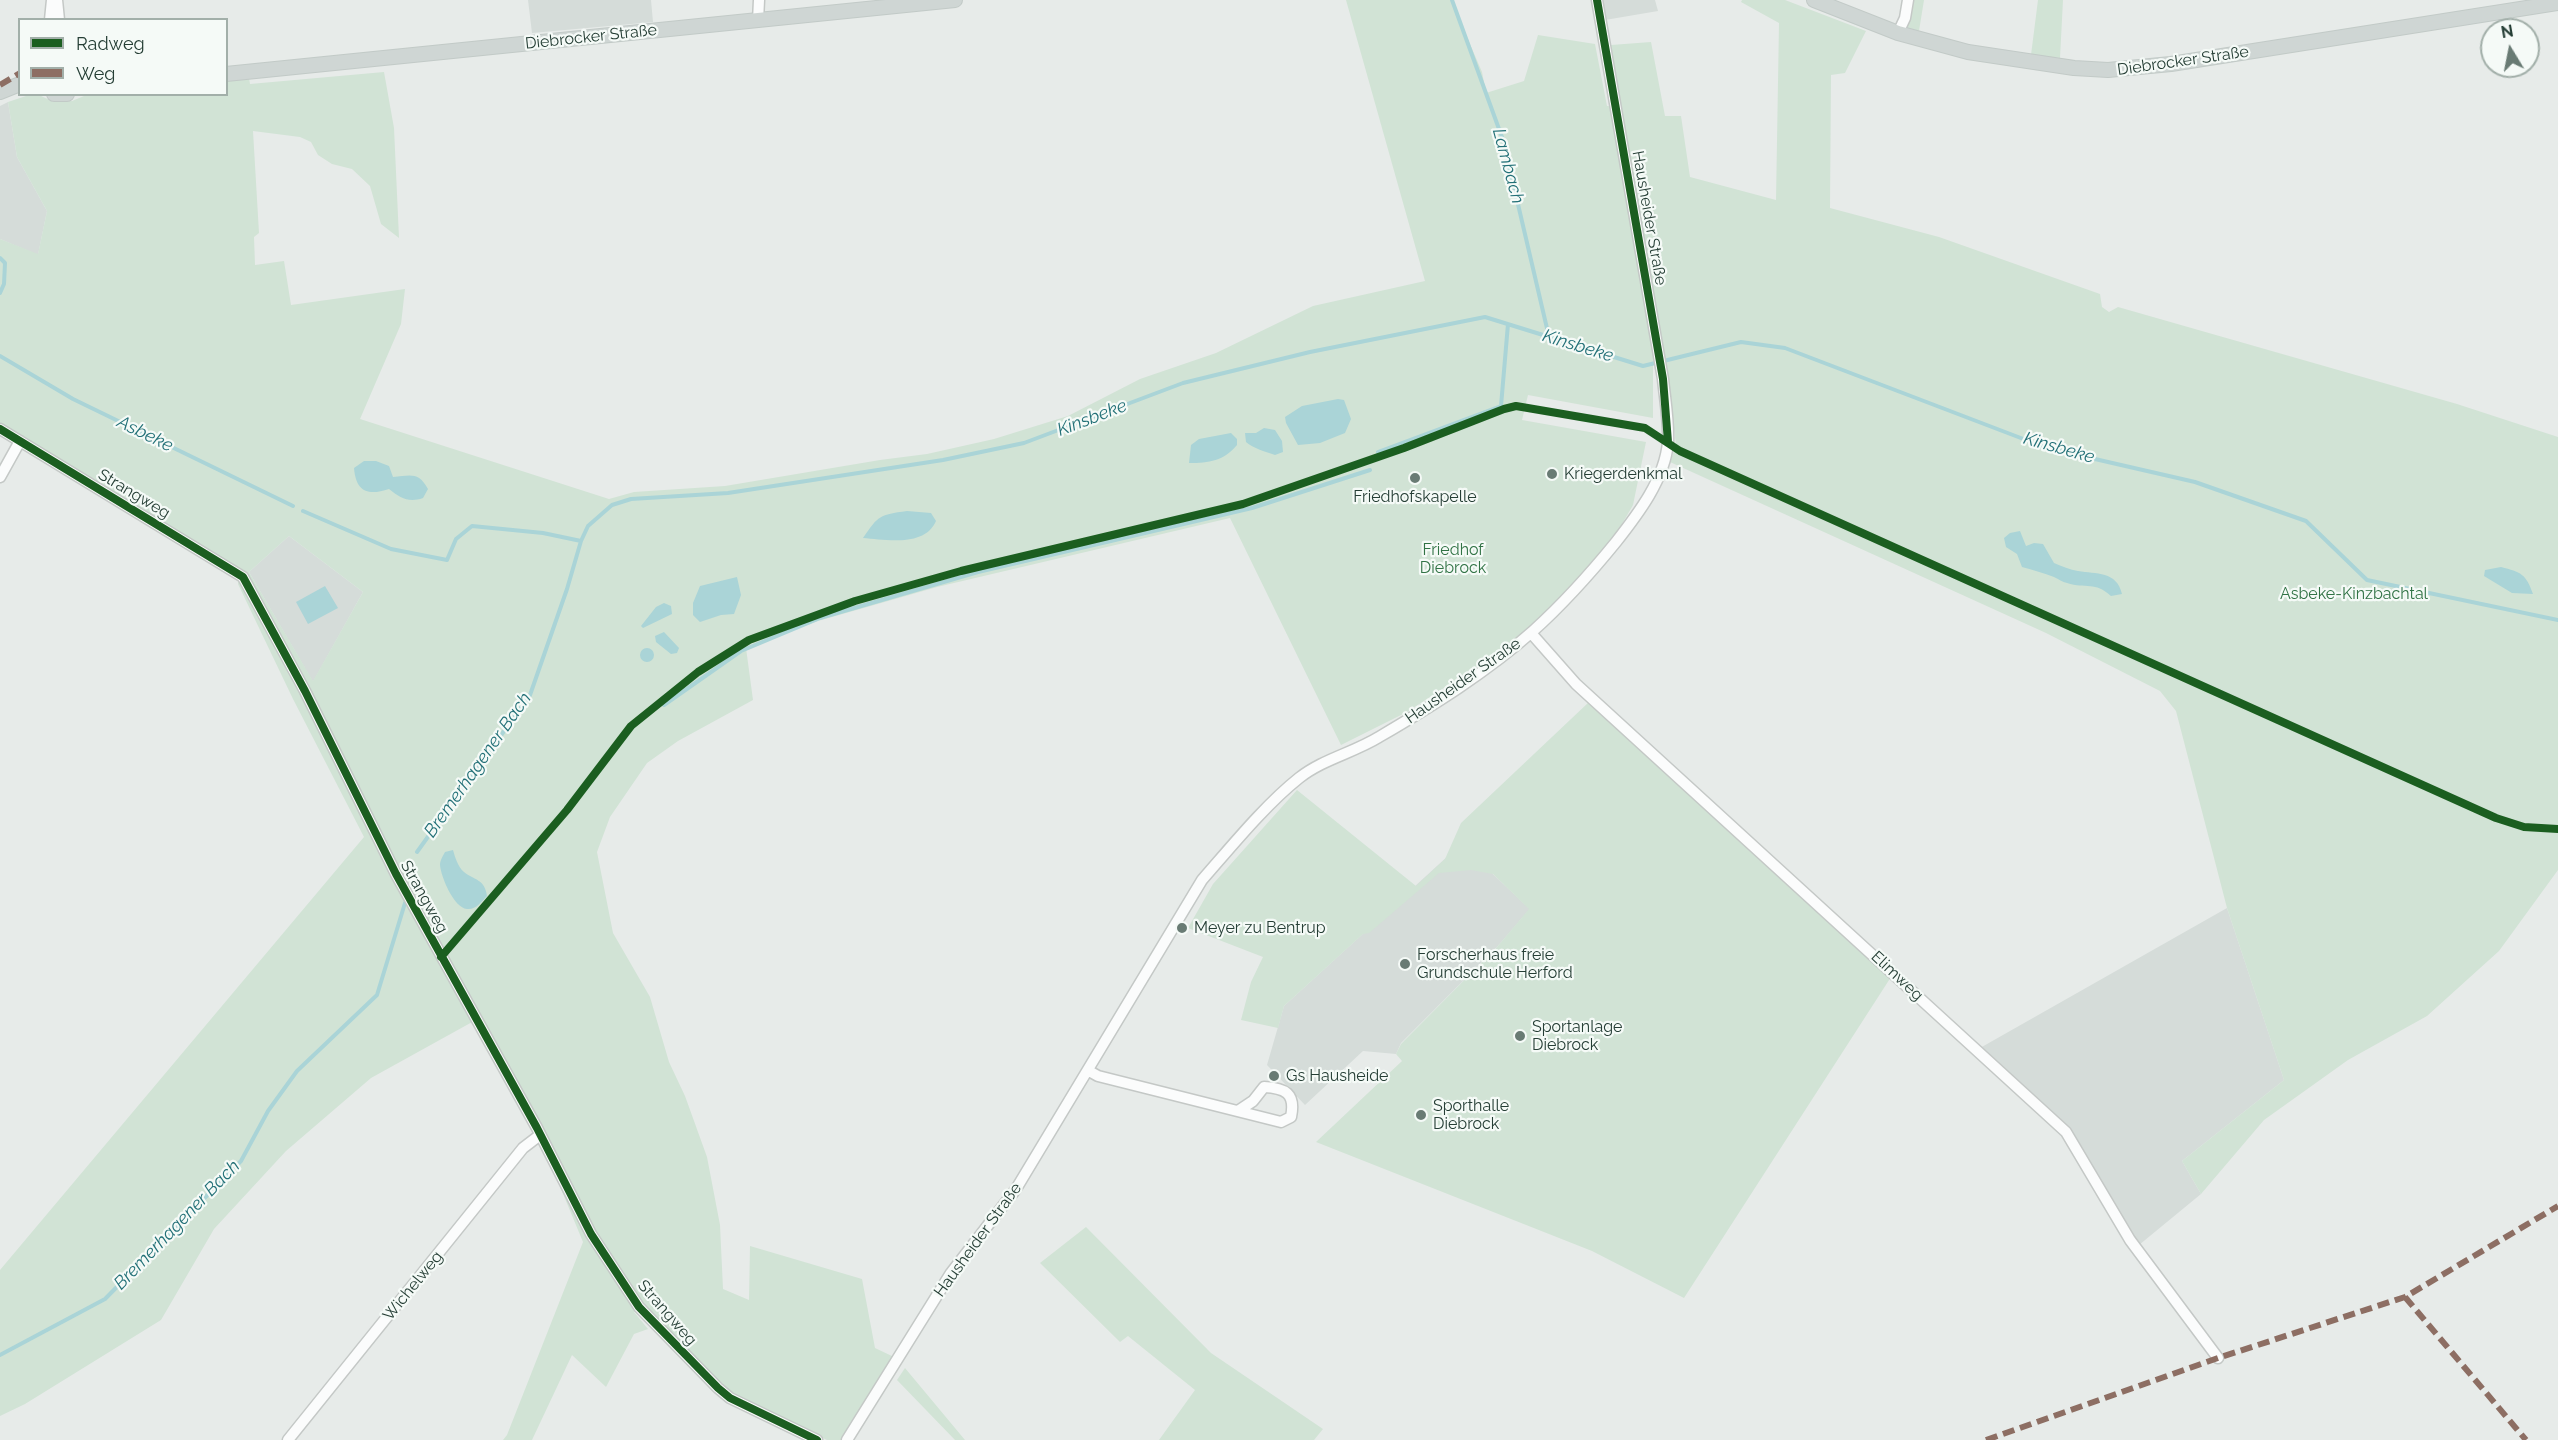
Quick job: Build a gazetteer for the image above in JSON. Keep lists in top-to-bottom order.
{
  "streets": {
    "main road": ["Diebrocker Straße"],
    "street": [
      "Hausheider Straße",
      "Strangweg",
      "Elimweg",
      "Wichelweg"
    ]
  },
  "crossings": [
    ["Hausheider Straße", "Elimweg"],
    ["Strangweg", "Wichelweg"]
  ],
  "water": [
    "Lambach",
    "Kinsbeke",
    "Asbeke",
    "Bremerhagener Bach"
  ],
  "parks": ["Friedhof Diebrock", "Asbeke-Kinzbachtal"],
  "places": [
    "Kriegerdenkmal",
    "Friedhofskapelle",
    "Meyer zu Bentrup",
    "Forscherhaus freie Grundschule Herford",
    "Sportanlage Diebrock",
    "Gs Hausheide",
    "Sporthalle Diebrock"
  ],
  "legend": ["Radweg", "Weg"],
  "north": "top"
}
